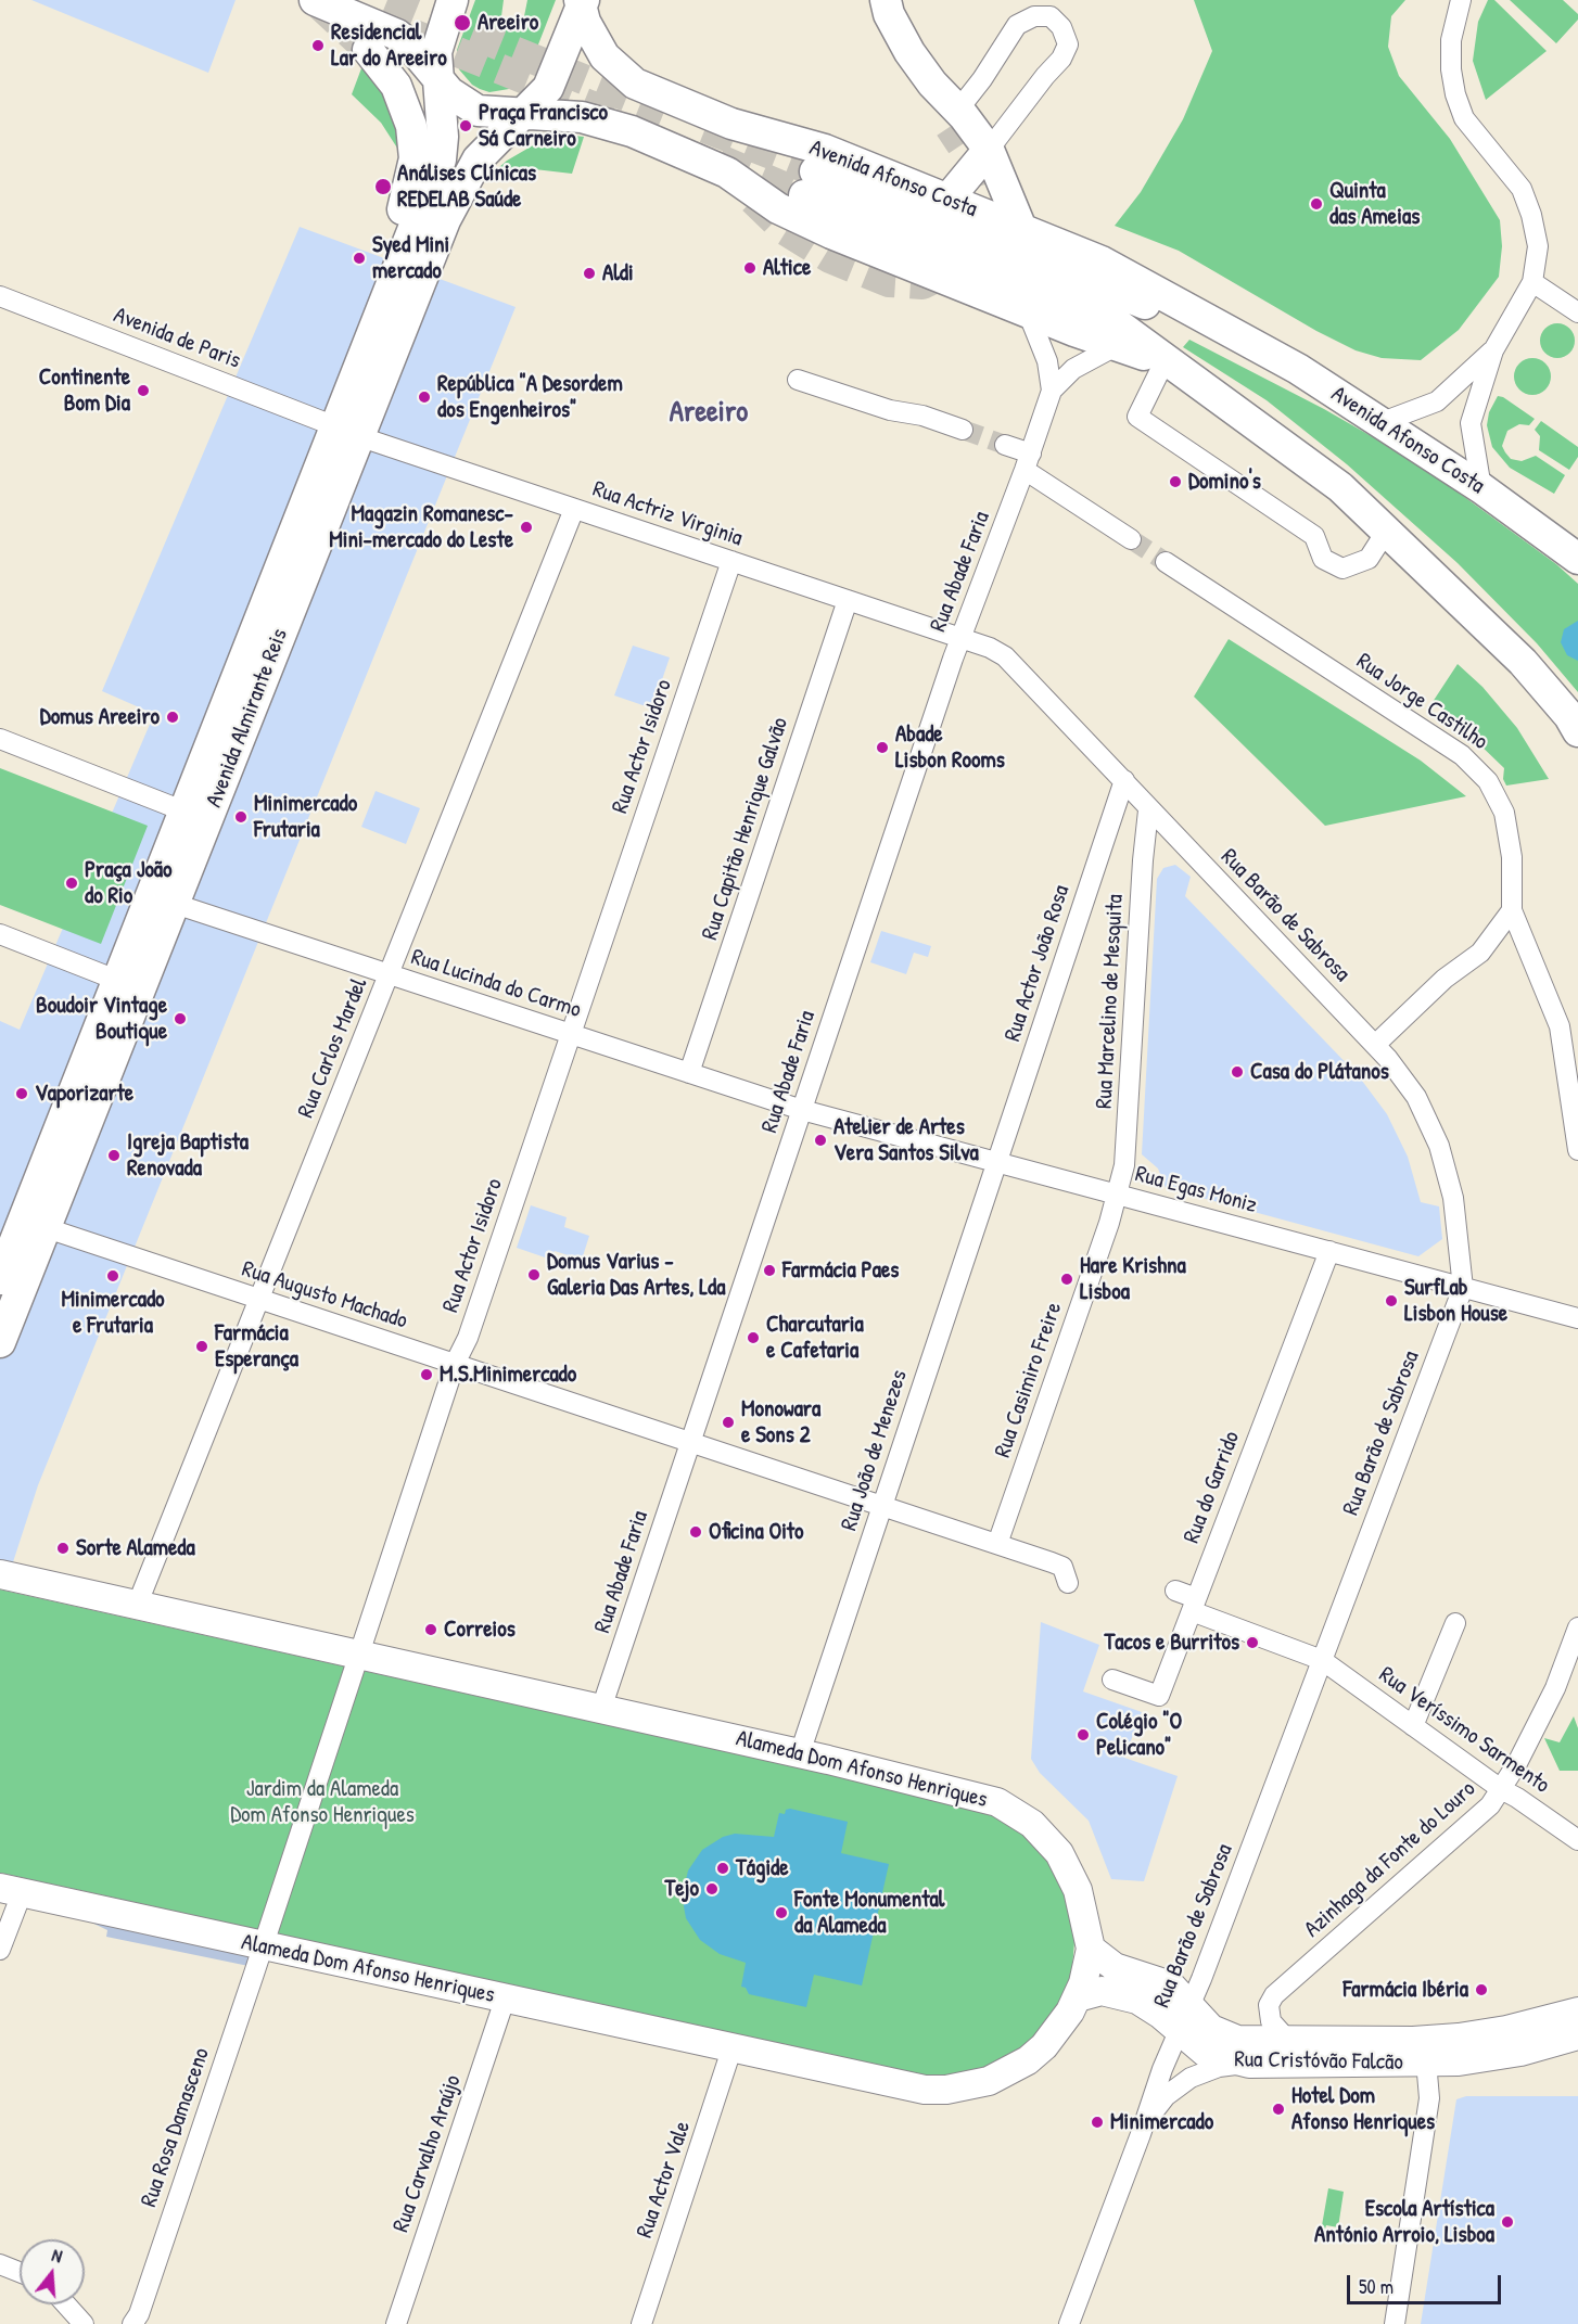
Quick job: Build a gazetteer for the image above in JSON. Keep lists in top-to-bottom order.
{
  "streets": {
    "main road": [
      "Avenida Afonso Costa",
      "Avenida Almirante Reis",
      "Alameda Dom Afonso Henriques",
      "Rua Cristóvão Falcão"
    ],
    "street": [
      "Avenida de Paris",
      "Rua Actriz Virginia",
      "Rua Abade Faria",
      "Rua Jorge Castilho",
      "Rua Actor Isidoro",
      "Rua Capitão Henrique Galvão",
      "Rua Barão de Sabrosa",
      "Rua Actor João Rosa",
      "Rua Lucinda do Carmo",
      "Rua Marcelino de Mesquita",
      "Rua Carlos Mardel",
      "Rua Egas Moniz",
      "Rua Augusto Machado",
      "Rua Casimiro Freire",
      "Rua João de Menezes",
      "Rua do Garrido",
      "Rua Veríssimo Sarmento",
      "Azinhaga da Fonte do Louro",
      "Rua Rosa Damasceno",
      "Rua Carvalho Araújo",
      "Rua Actor Vale"
    ]
  },
  "crossings": [
    ["Avenida Afonso Costa", "Rua Abade Faria"],
    ["Avenida Afonso Costa", "Avenida Almirante Reis"],
    ["Avenida de Paris", "Rua Actriz Virginia"],
    ["Avenida de Paris", "Avenida Almirante Reis"],
    ["Rua Actriz Virginia", "Rua Abade Faria"],
    ["Rua Actriz Virginia", "Avenida Almirante Reis"],
    ["Rua Actriz Virginia", "Rua Actor Isidoro"],
    ["Rua Actriz Virginia", "Rua Capitão Henrique Galvão"],
    ["Rua Actriz Virginia", "Rua Barão de Sabrosa"],
    ["Rua Actriz Virginia", "Rua Carlos Mardel"],
    ["Rua Abade Faria", "Rua Barão de Sabrosa"],
    ["Rua Abade Faria", "Rua Lucinda do Carmo"],
    ["Rua Abade Faria", "Rua Egas Moniz"],
    ["Rua Abade Faria", "Rua Augusto Machado"],
    ["Rua Abade Faria", "Alameda Dom Afonso Henriques"],
    ["Avenida Almirante Reis", "Rua Lucinda do Carmo"],
    ["Avenida Almirante Reis", "Rua Augusto Machado"],
    ["Rua Actor Isidoro", "Rua Lucinda do Carmo"],
    ["Rua Actor Isidoro", "Rua Augusto Machado"],
    ["Rua Actor Isidoro", "Alameda Dom Afonso Henriques"],
    ["Rua Actor Isidoro", "Rua Rosa Damasceno"],
    ["Rua Capitão Henrique Galvão", "Rua Lucinda do Carmo"],
    ["Rua Barão de Sabrosa", "Rua Actor João Rosa"],
    ["Rua Barão de Sabrosa", "Rua Marcelino de Mesquita"],
    ["Rua Barão de Sabrosa", "Rua Egas Moniz"],
    ["Rua Barão de Sabrosa", "Rua Veríssimo Sarmento"],
    ["Rua Barão de Sabrosa", "Rua Cristóvão Falcão"],
    ["Rua Actor João Rosa", "Rua Egas Moniz"],
    ["Rua Actor João Rosa", "Rua João de Menezes"],
    ["Rua Lucinda do Carmo", "Rua Carlos Mardel"],
    ["Rua Lucinda do Carmo", "Rua Egas Moniz"],
    ["Rua Marcelino de Mesquita", "Rua Egas Moniz"],
    ["Rua Marcelino de Mesquita", "Rua Casimiro Freire"],
    ["Rua Carlos Mardel", "Rua Augusto Machado"],
    ["Rua Carlos Mardel", "Alameda Dom Afonso Henriques"],
    ["Rua Egas Moniz", "Rua Casimiro Freire"],
    ["Rua Egas Moniz", "Rua João de Menezes"],
    ["Rua Egas Moniz", "Rua do Garrido"],
    ["Rua Augusto Machado", "Rua Casimiro Freire"],
    ["Rua Augusto Machado", "Rua João de Menezes"],
    ["Rua João de Menezes", "Alameda Dom Afonso Henriques"],
    ["Rua do Garrido", "Rua Veríssimo Sarmento"],
    ["Rua Veríssimo Sarmento", "Azinhaga da Fonte do Louro"],
    ["Alameda Dom Afonso Henriques", "Rua Cristóvão Falcão"],
    ["Alameda Dom Afonso Henriques", "Rua Rosa Damasceno"],
    ["Alameda Dom Afonso Henriques", "Rua Carvalho Araújo"],
    ["Alameda Dom Afonso Henriques", "Rua Actor Vale"],
    ["Azinhaga da Fonte do Louro", "Rua Cristóvão Falcão"]
  ],
  "districts": ["Areeiro"],
  "parks": ["Jardim da Alameda Dom Afonso Henriques"],
  "places": [
    "Areeiro",
    "Residencial Lar do Areeiro",
    "Praça Francisco Sá Carneiro",
    "Análises Clínicas REDELAB Saúde",
    "Quinta das Ameias",
    "Syed Mini mercado",
    "Altice",
    "Aldi",
    "Continente Bom Dia",
    "República \"A Desordem dos Engenheiros\"",
    "Domino's",
    "Magazin Romanesc- Mini-mercado do Leste",
    "Domus Areeiro",
    "Abade Lisbon Rooms",
    "Minimercado Frutaria",
    "Praça João do Rio",
    "Boudoir Vintage Boutique",
    "Casa do Plátanos",
    "Vaporizarte",
    "Atelier de Artes Vera Santos Silva",
    "Igreja Baptista Renovada",
    "Farmácia Paes",
    "Domus Varius - Galeria Das Artes, Lda",
    "Minimercado e Frutaria",
    "Hare Krishna Lisboa",
    "SurfLab Lisbon House",
    "Charcutaria e Cafetaria",
    "Farmácia Esperança",
    "M.S.Minimercado",
    "Monowara e Sons 2",
    "Oficina Oito",
    "Sorte Alameda",
    "Correios",
    "Tacos e Burritos",
    "Colégio \"O Pelicano\"",
    "Tágide",
    "Tejo",
    "Fonte Monumental da Alameda",
    "Farmácia Ibéria",
    "Hotel Dom Afonso Henriques",
    "Minimercado",
    "Escola Artística António Arroio, Lisboa"
  ],
  "scale_bar": "50 m",
  "north": "top"
}
